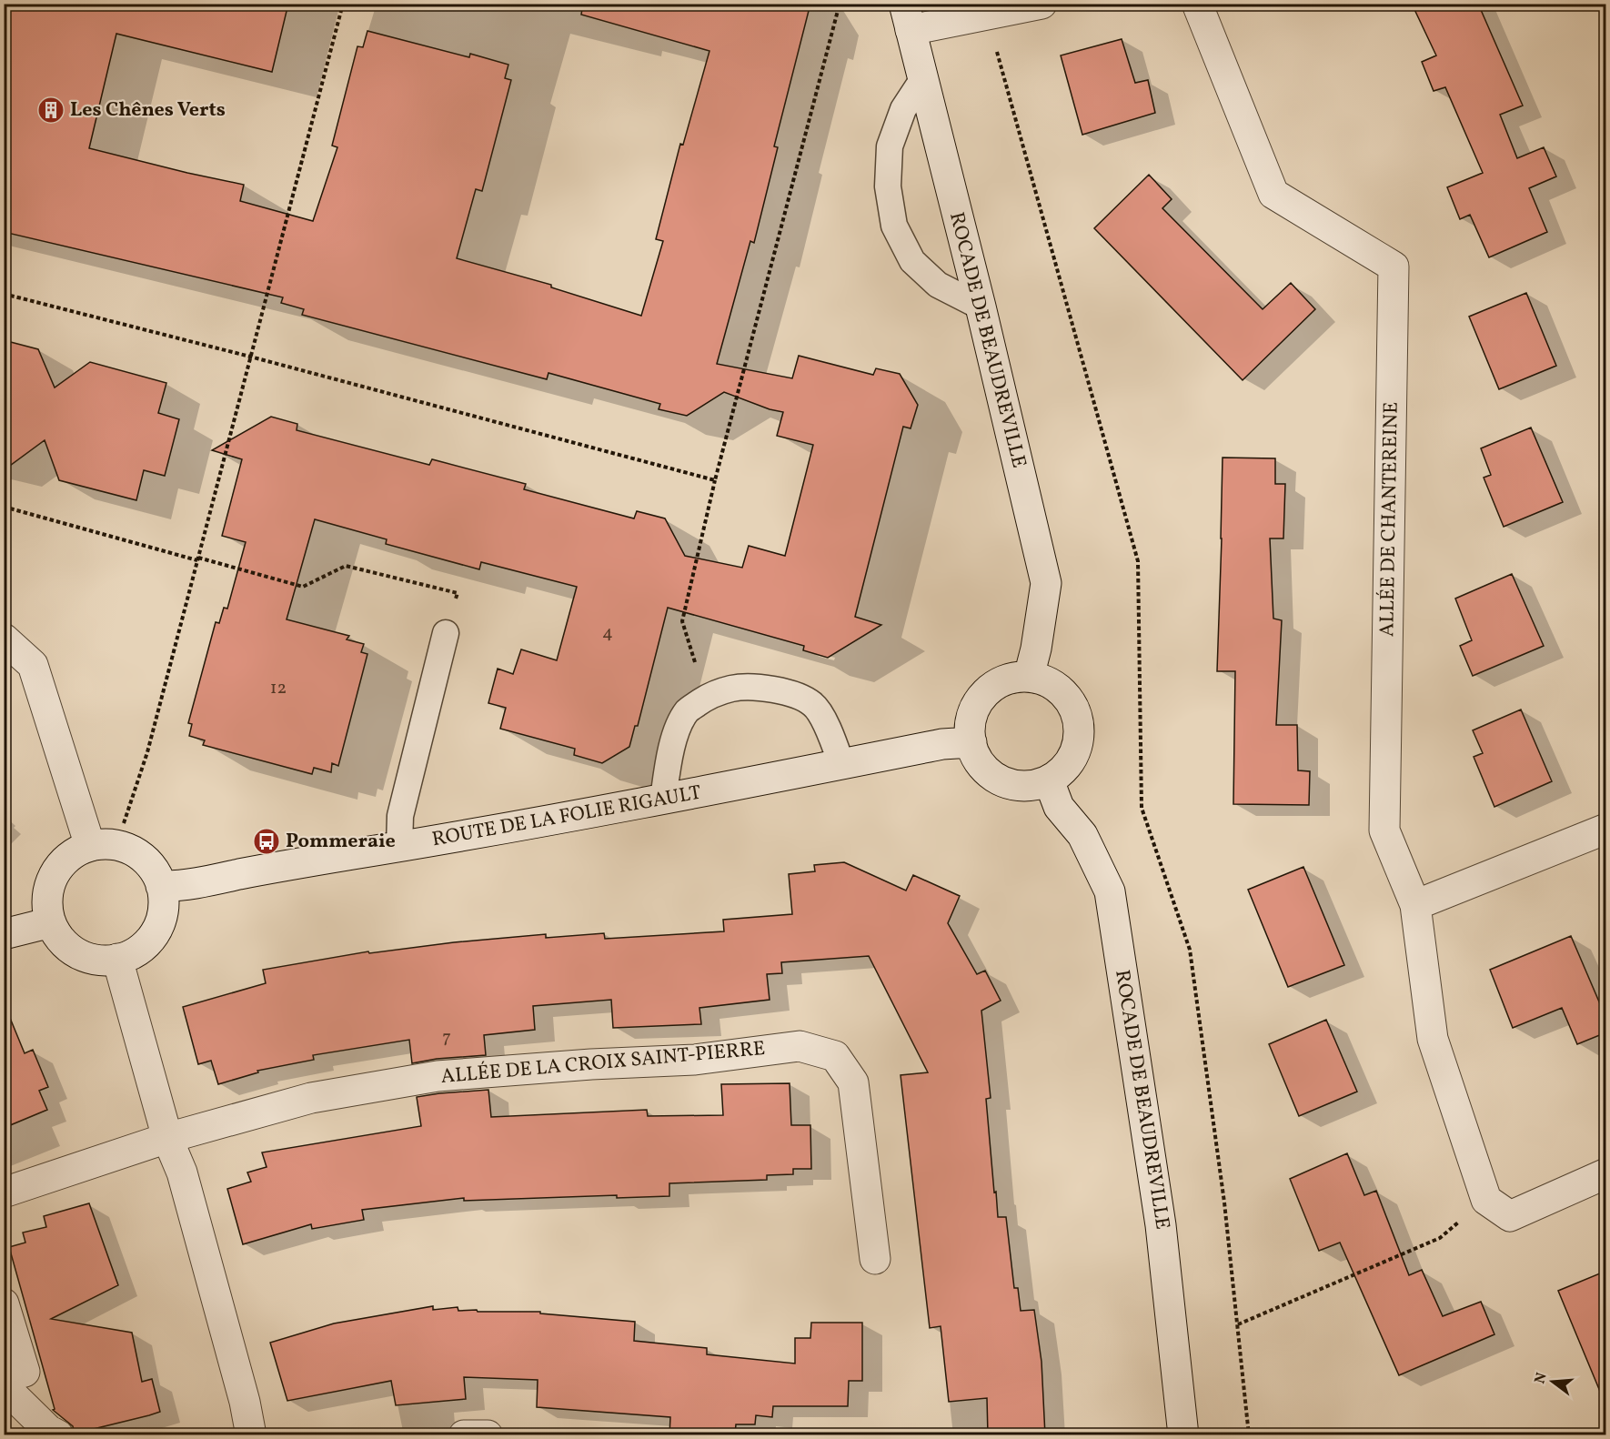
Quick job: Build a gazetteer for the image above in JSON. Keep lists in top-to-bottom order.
{
  "streets": {
    "street": [
      "ROCADE DE BEAUDREVILLE",
      "ALLÉE DE CHANTEREINE",
      "ROUTE DE LA FOLIE RIGAULT",
      "ALLÉE DE LA CROIX SAINT-PIERRE"
    ]
  },
  "crossings": [
    ["ROCADE DE BEAUDREVILLE", "ROUTE DE LA FOLIE RIGAULT"]
  ],
  "places": {
    "building": ["Les Chênes Verts"],
    "bus stop": ["Pommeraie"]
  },
  "house_numbers": ["4", "12", "7"],
  "north": "left"
}
